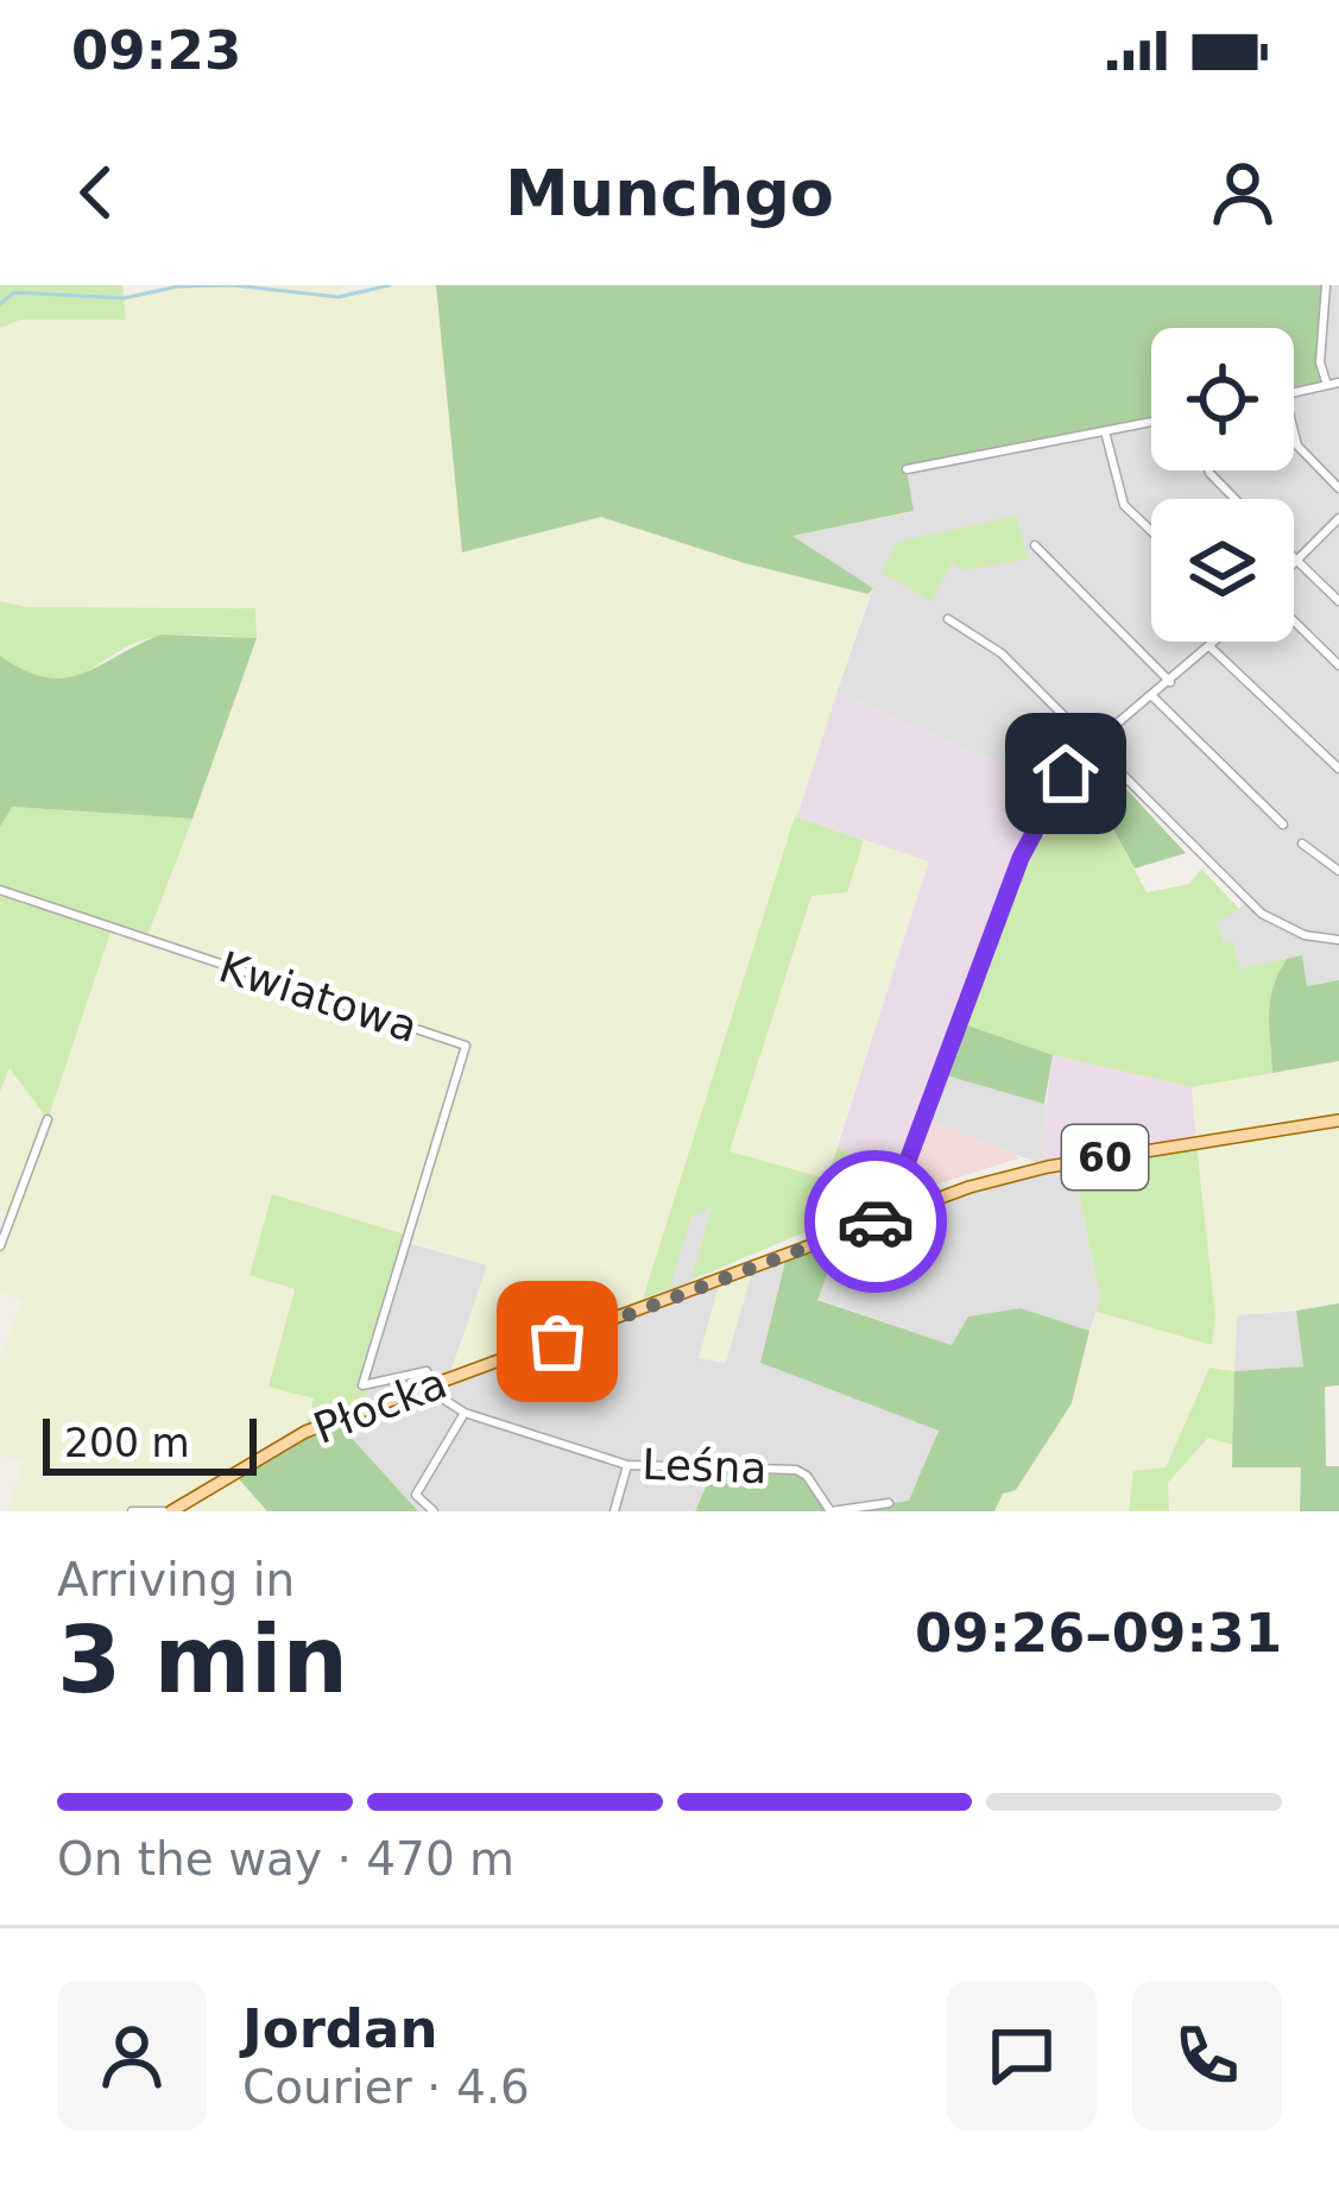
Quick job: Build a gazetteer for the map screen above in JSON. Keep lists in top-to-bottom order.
{
  "streets": {
    "main road": ["60", "Płocka"],
    "street": ["Kwiatowa", "Leśna"]
  },
  "crossings": [
    ["Kwiatowa", "Płocka"],
    ["Kwiatowa", "Leśna"],
    ["Płocka", "Leśna"]
  ],
  "scale_bar": "200 m",
  "page": {
    "status": "09:23",
    "header": "Munchgo",
    "scale": "200 m",
    "heading": ["3 min", "Arriving in", "09:26–09:31"],
    "panel": ["Jordan", "Courier · 4.6"],
    "bar": "On the way · 470 m"
  }
}
